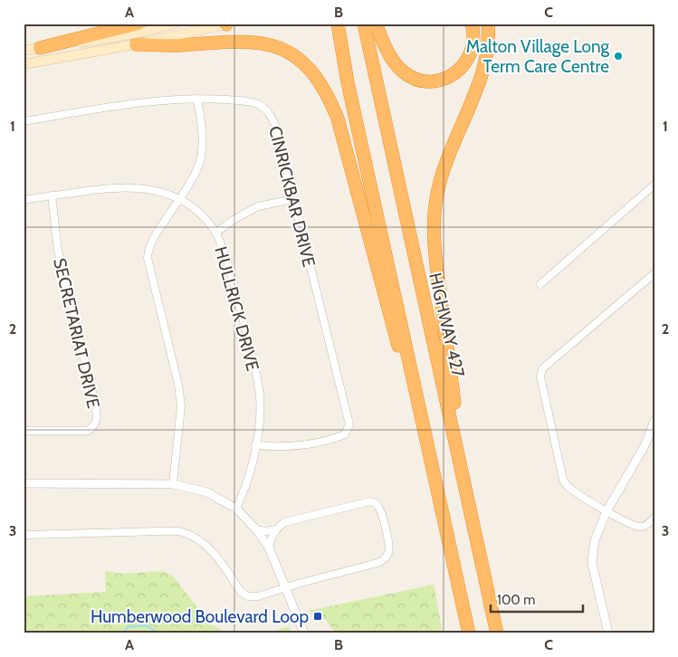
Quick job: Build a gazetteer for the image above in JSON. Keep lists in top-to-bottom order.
{
  "streets": {
    "highway": ["HIGHWAY 427"],
    "street": ["CINRICKBAR DRIVE", "HULLRICK DRIVE", "SECRETARIAT DRIVE"]
  },
  "crossings": [
    ["CINRICKBAR DRIVE", "HULLRICK DRIVE"],
    ["HULLRICK DRIVE", "SECRETARIAT DRIVE"]
  ],
  "places": {
    "other": ["Malton Village Long Term Care Centre"],
    "transit": ["Humberwood Boulevard Loop"]
  },
  "scale_bar": "100 m",
  "grid": {
    "columns": ["A", "B", "C"],
    "rows": ["1", "2", "3"]
  }
}
